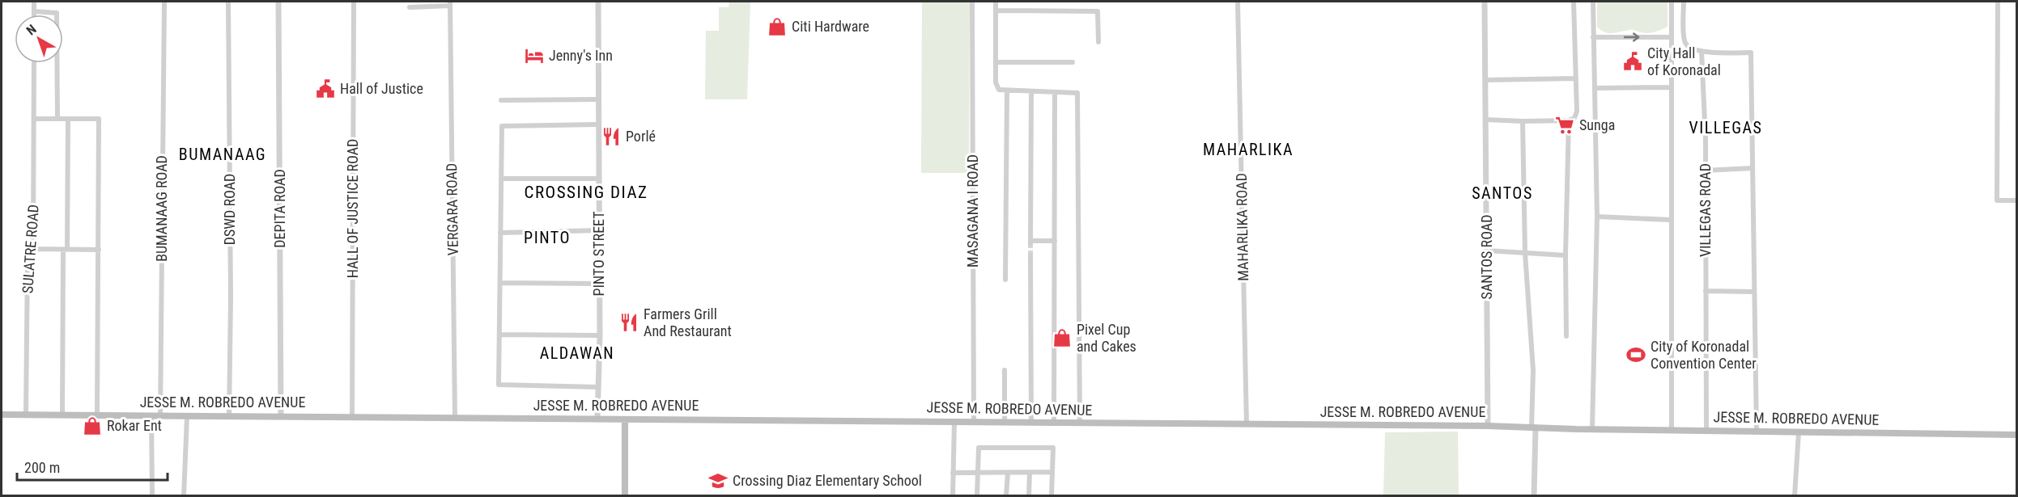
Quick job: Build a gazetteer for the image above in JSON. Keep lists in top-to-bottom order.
{
  "streets": {
    "main road": ["JESSE M. ROBREDO AVENUE"],
    "street": [
      "BUMANAAG ROAD",
      "DEPITA ROAD",
      "HALL OF JUSTICE ROAD",
      "DSWD ROAD",
      "VERGARA ROAD",
      "VILLEGAS ROAD",
      "MASAGANA I ROAD",
      "MAHARLIKA ROAD",
      "SULATRE ROAD",
      "PINTO STREET",
      "SANTOS ROAD"
    ]
  },
  "crossings": [
    ["BUMANAAG ROAD", "JESSE M. ROBREDO AVENUE"],
    ["DEPITA ROAD", "JESSE M. ROBREDO AVENUE"],
    ["HALL OF JUSTICE ROAD", "JESSE M. ROBREDO AVENUE"],
    ["DSWD ROAD", "JESSE M. ROBREDO AVENUE"],
    ["VERGARA ROAD", "JESSE M. ROBREDO AVENUE"],
    ["VILLEGAS ROAD", "JESSE M. ROBREDO AVENUE"],
    ["MASAGANA I ROAD", "JESSE M. ROBREDO AVENUE"],
    ["MAHARLIKA ROAD", "JESSE M. ROBREDO AVENUE"],
    ["SULATRE ROAD", "JESSE M. ROBREDO AVENUE"],
    ["PINTO STREET", "JESSE M. ROBREDO AVENUE"],
    ["SANTOS ROAD", "JESSE M. ROBREDO AVENUE"]
  ],
  "districts": [
    "VILLEGAS",
    "MAHARLIKA",
    "BUMANAAG",
    "CROSSING DIAZ",
    "SANTOS",
    "PINTO",
    "ALDAWAN"
  ],
  "places": {
    "shop": ["Citi Hardware", "Pixel Cup and Cakes", "Rokar Ent"],
    "hotel": ["Jenny's Inn"],
    "public building": ["City Hall of Koronadal", "Hall of Justice"],
    "supermarket": ["Sunga"],
    "restaurant": ["Porlé", "Farmers Grill And Restaurant"],
    "sports": ["City of Koronadal Convention Center"],
    "school or university": ["Crossing Diaz Elementary School"]
  },
  "scale_bar": "200 m",
  "north": "top left"
}
